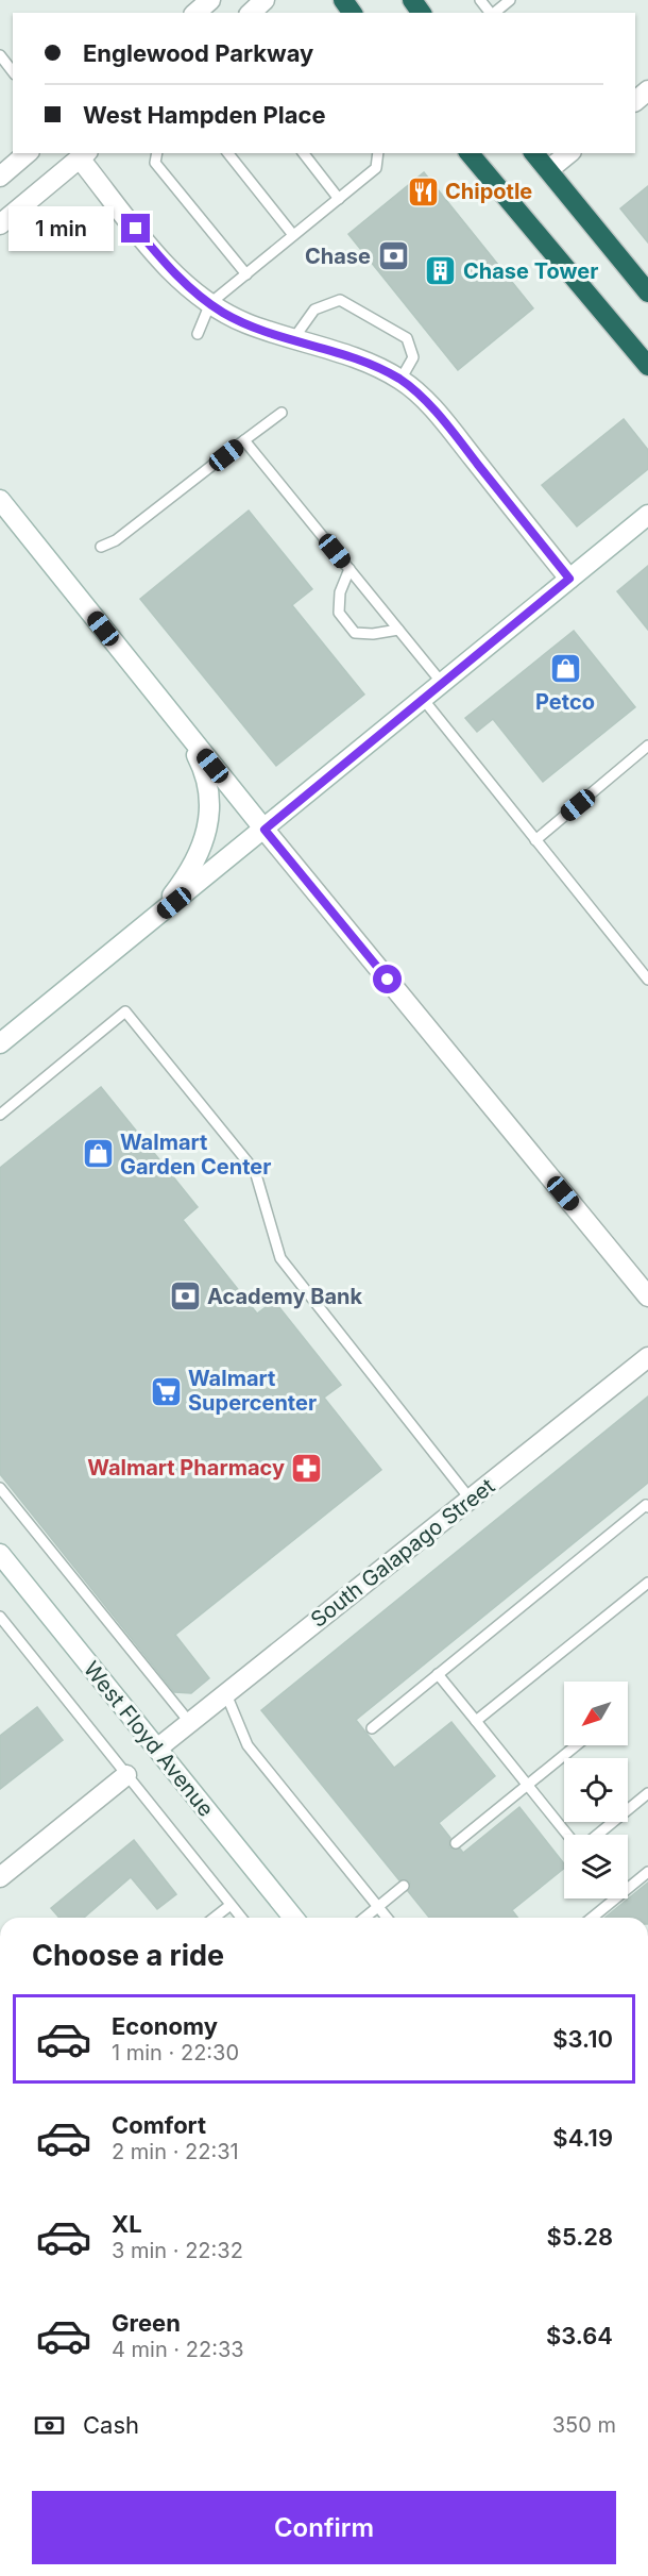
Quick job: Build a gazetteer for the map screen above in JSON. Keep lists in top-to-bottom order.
{
  "streets": {
    "street": ["South Galapago Street", "West Floyd Avenue"]
  },
  "crossings": [
    ["South Galapago Street", "West Floyd Avenue"]
  ],
  "places": {
    "restaurant": ["Chipotle"],
    "bank": ["Chase", "Academy Bank"],
    "building": ["Chase Tower"],
    "shop": ["Petco", "Walmart Garden Center"],
    "supermarket": ["Walmart Supercenter"],
    "pharmacy": ["Walmart Pharmacy"]
  },
  "north": "bottom left",
  "page": {
    "banner": ["Englewood Parkway", "West Hampden Place"],
    "bubble": "1 min",
    "heading": "Choose a ride",
    "list": [
      {
        "name": "Economy",
        "note": "1 min · 22:30",
        "value": "$3.10"
      },
      {
        "name": "Comfort",
        "note": "2 min · 22:31",
        "value": "$4.19"
      },
      {
        "name": "XL",
        "note": "3 min · 22:32",
        "value": "$5.28"
      },
      {
        "name": "Green",
        "note": "4 min · 22:33",
        "value": "$3.64"
      }
    ],
    "pay": ["Cash", "350 m"],
    "buttons": "Confirm"
  }
}
